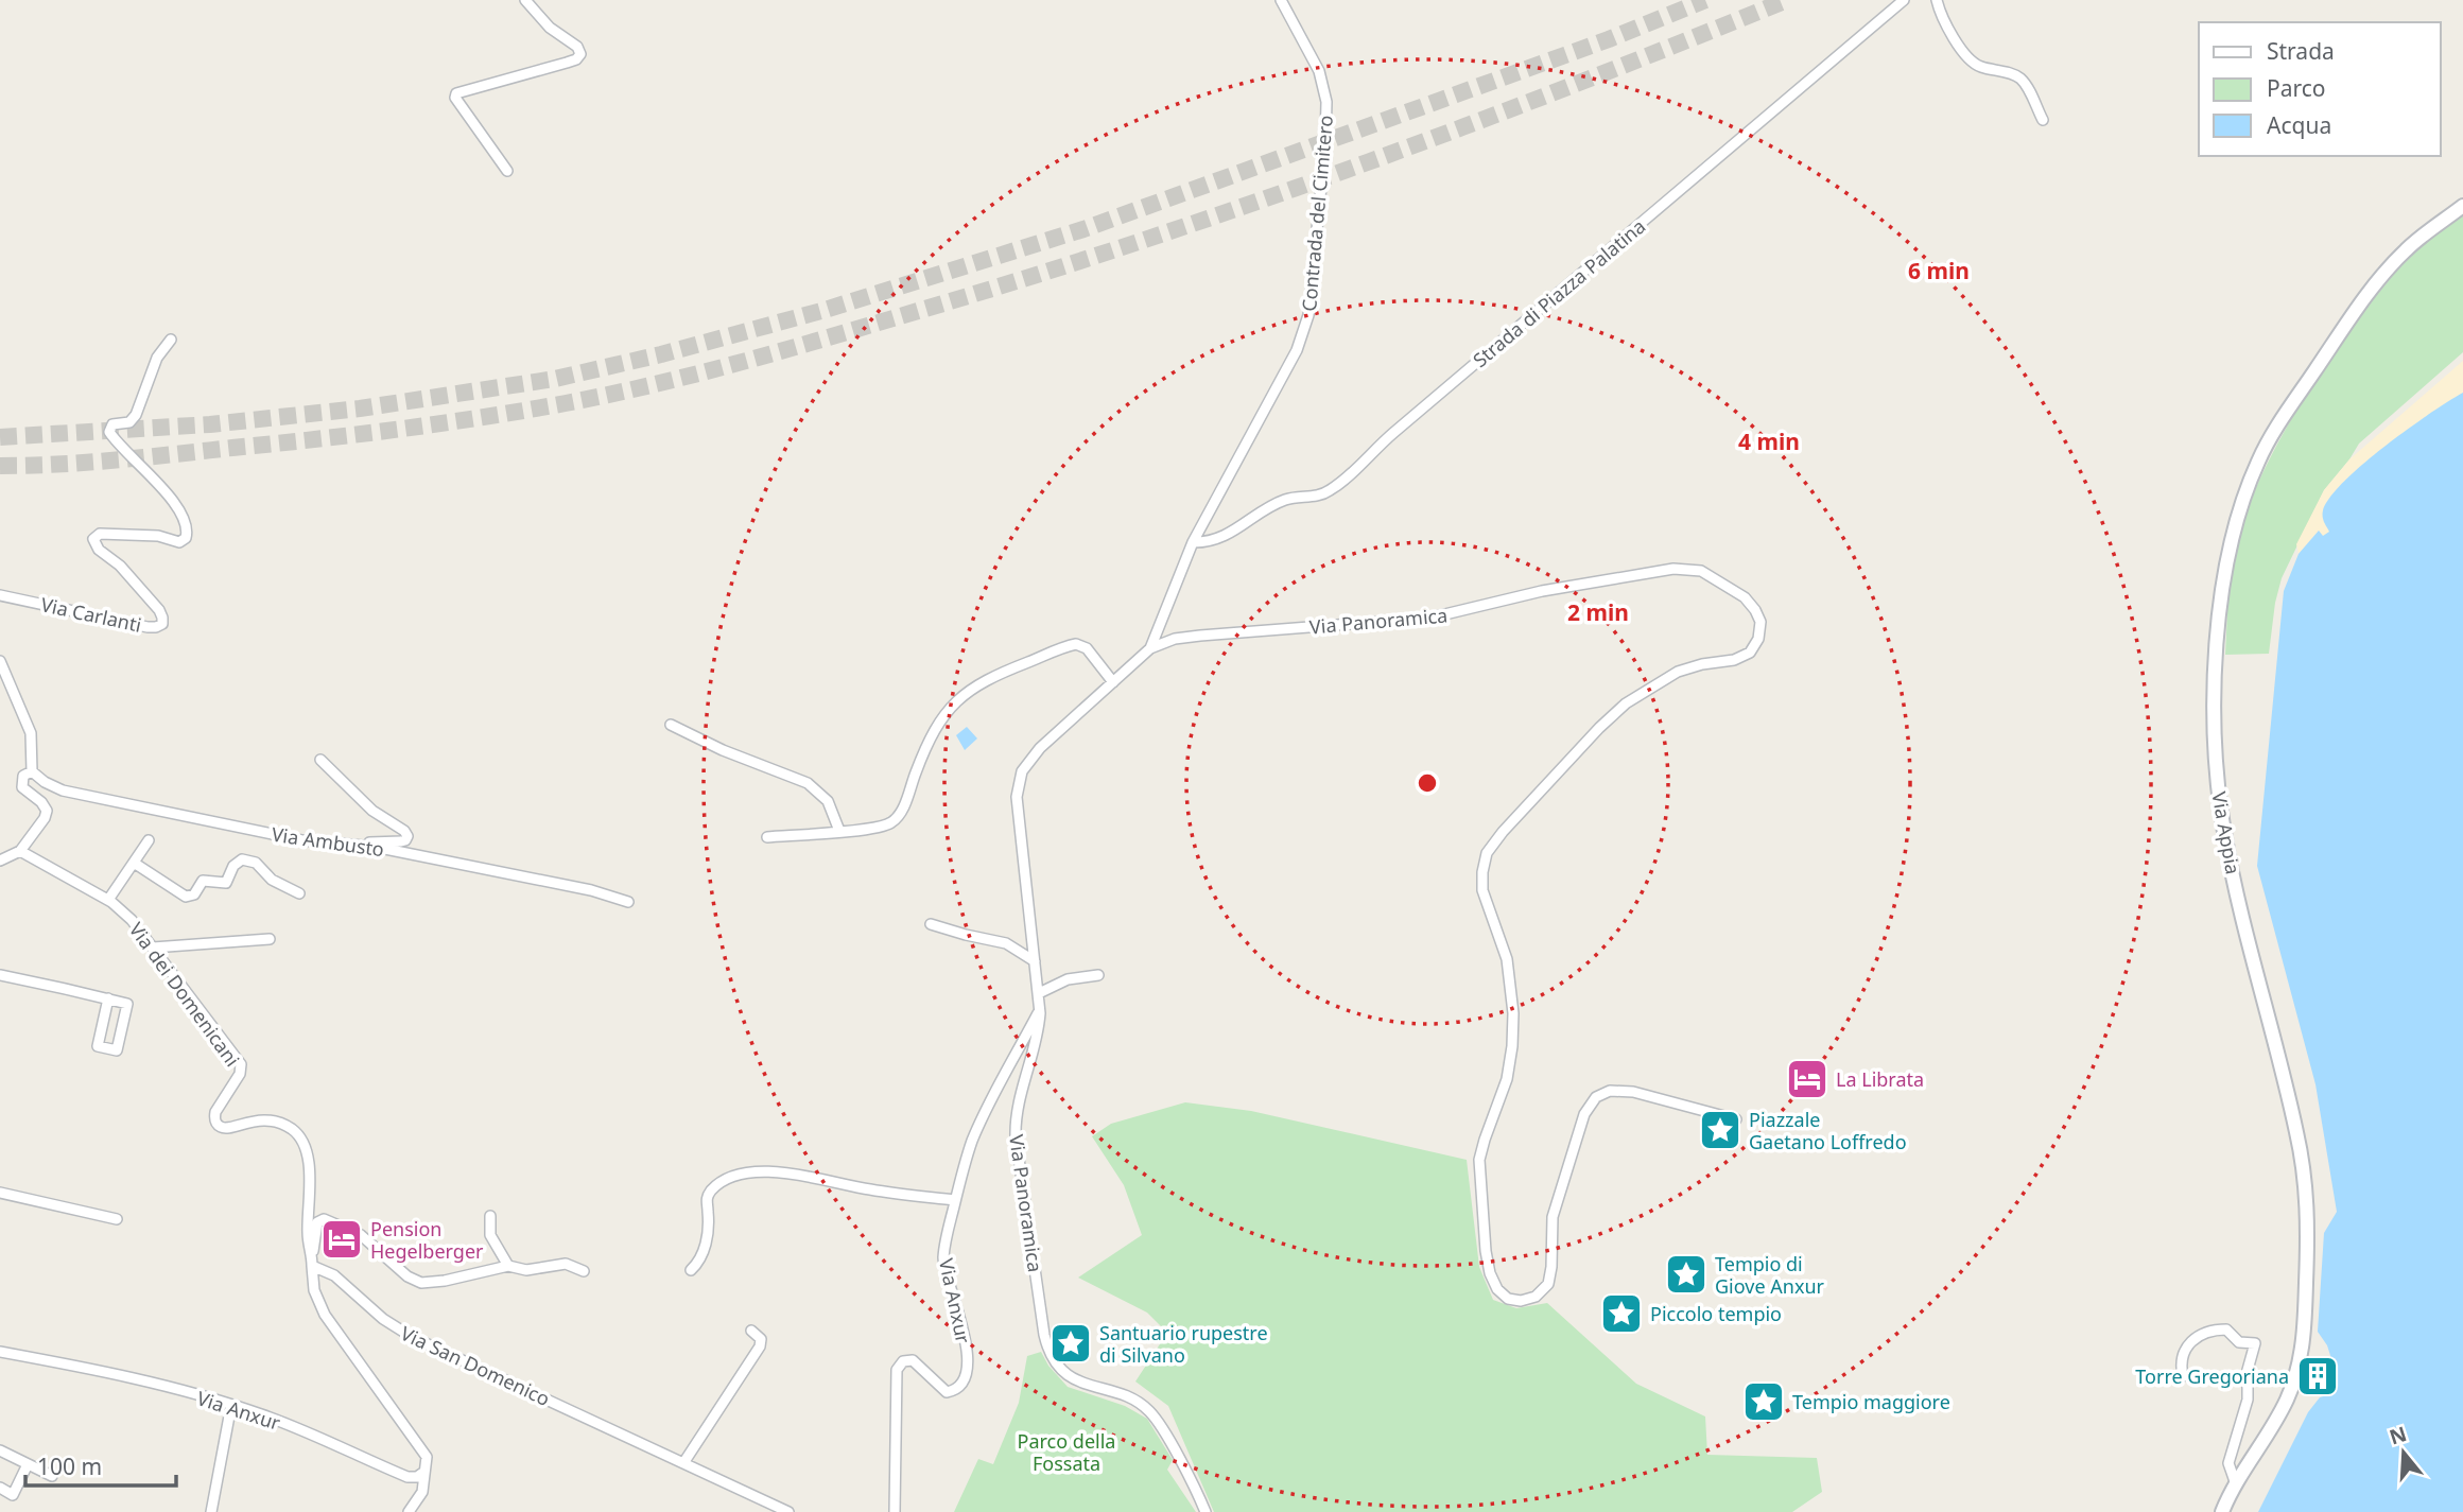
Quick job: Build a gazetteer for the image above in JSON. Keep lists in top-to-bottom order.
{
  "streets": {
    "main road": ["Via Appia"],
    "street": [
      "Contrada del Cimitero",
      "Strada di Piazza Palatina",
      "Via Carlanti",
      "Via Panoramica",
      "Via Ambusto",
      "Via dei Domenicani",
      "Via Anxur",
      "Via San Domenico"
    ]
  },
  "crossings": [
    ["Contrada del Cimitero", "Strada di Piazza Palatina"],
    ["Contrada del Cimitero", "Via Panoramica"],
    ["Via Panoramica", "Via Anxur"],
    ["Via dei Domenicani", "Via San Domenico"]
  ],
  "parks": ["Parco della Fossata"],
  "places": {
    "hotel": ["La Librata", "Pension Hegelberger"],
    "place": [
      "Piazzale Gaetano Loffredo",
      "Tempio di Giove Anxur",
      "Piccolo tempio",
      "Santuario rupestre di Silvano",
      "Tempio maggiore"
    ],
    "building": ["Torre Gregoriana"]
  },
  "legend": ["Strada", "Parco", "Acqua"],
  "scale_bar": "100 m",
  "north": "top",
  "rings": ["6 min", "4 min", "2 min"]
}
